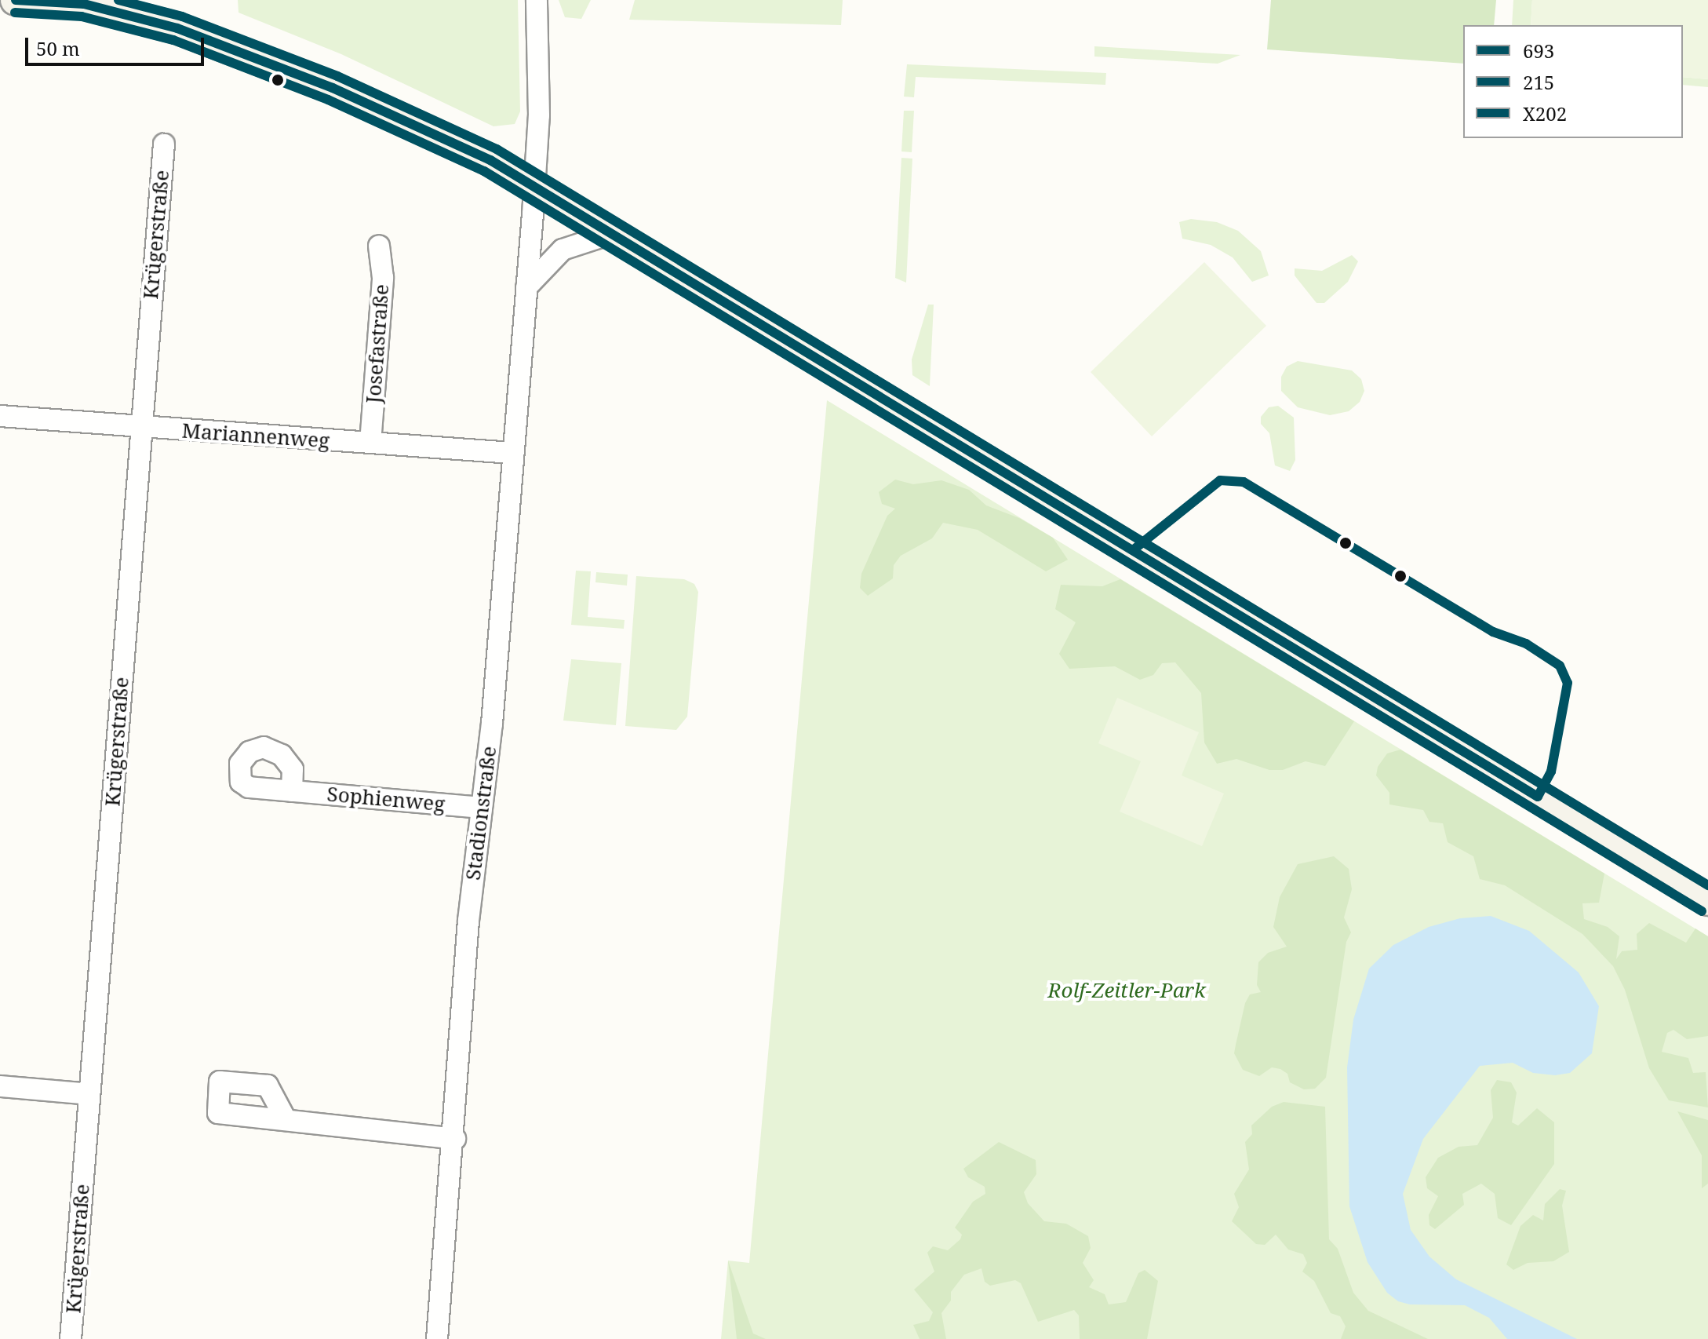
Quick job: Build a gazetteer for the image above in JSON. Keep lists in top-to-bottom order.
{
  "streets": {
    "street": [
      "Krügerstraße",
      "Josefastraße",
      "Mariannenweg",
      "Sophienweg",
      "Stadionstraße"
    ]
  },
  "crossings": [
    ["Krügerstraße", "Mariannenweg"],
    ["Josefastraße", "Mariannenweg"],
    ["Mariannenweg", "Stadionstraße"],
    ["Sophienweg", "Stadionstraße"]
  ],
  "parks": ["Rolf-Zeitler-Park"],
  "lines": ["transit line 693", "transit line X202", "transit line 215"],
  "legend": ["693", "215", "X202"],
  "scale_bar": "50 m"
}
